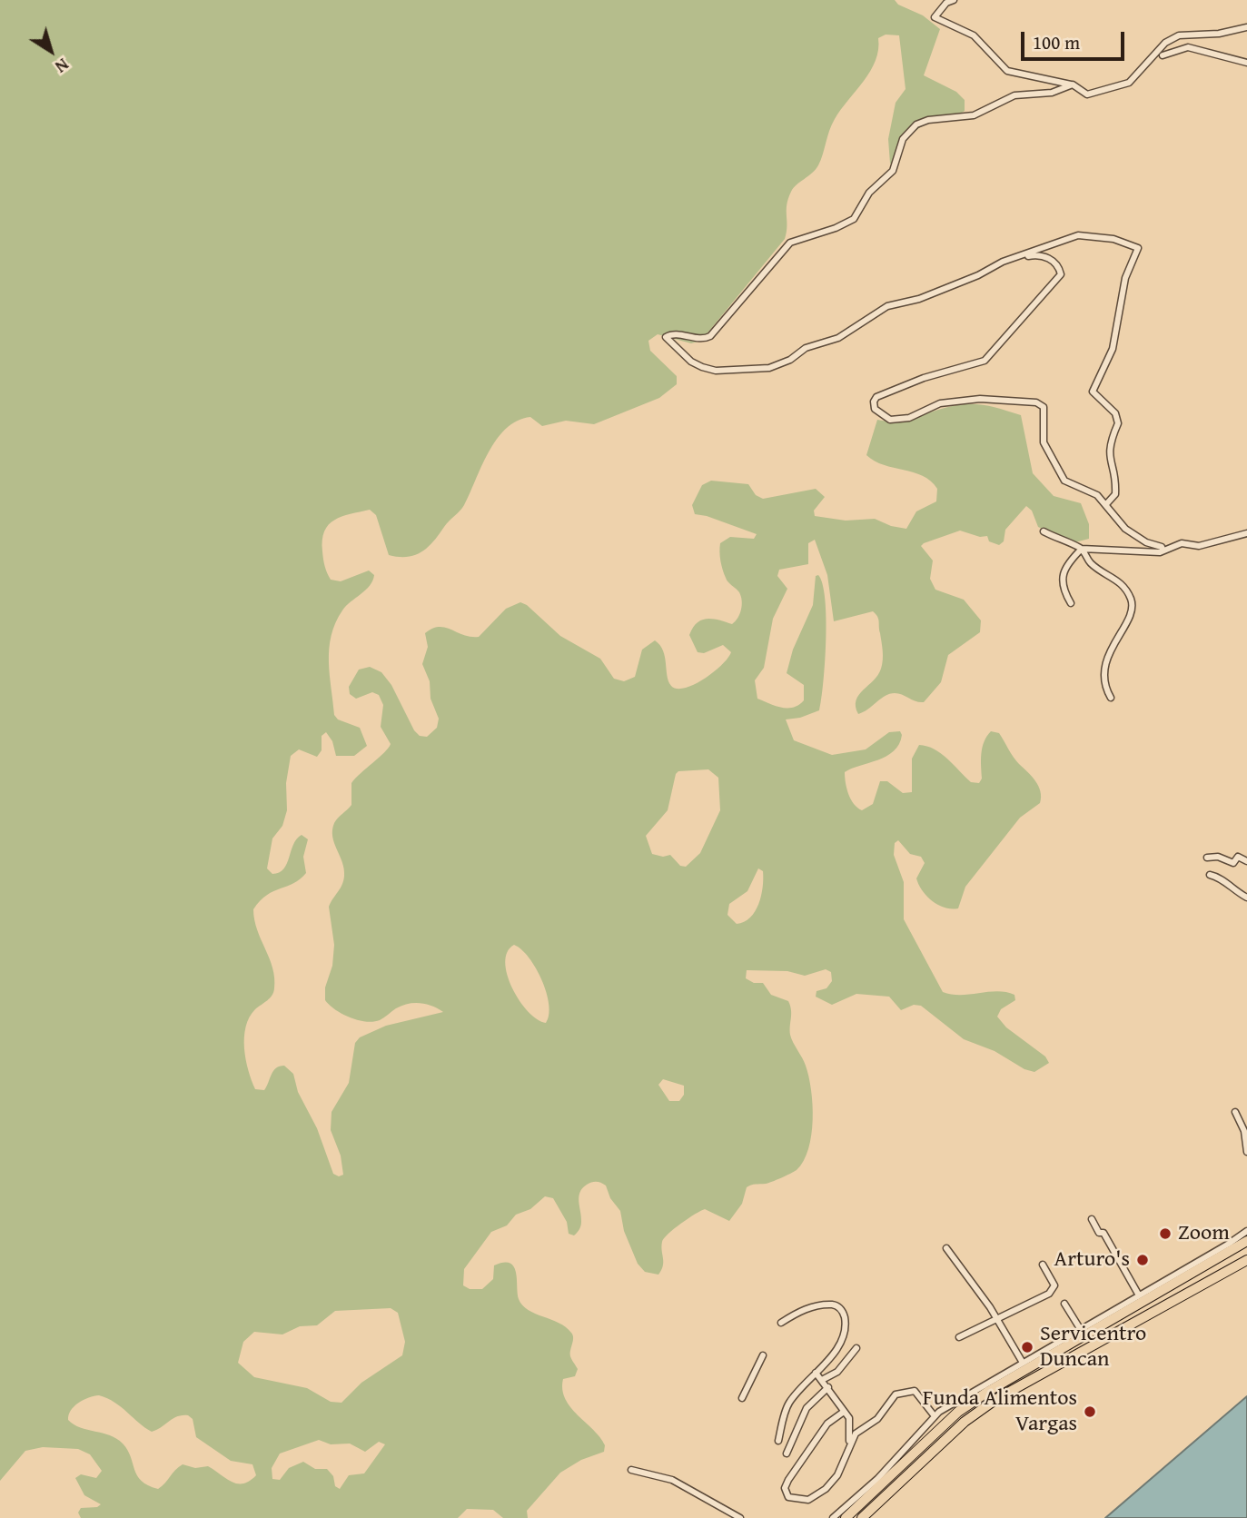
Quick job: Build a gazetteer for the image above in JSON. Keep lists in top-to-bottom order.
{
  "places": [
    "Zoom",
    "Arturo's",
    "Servicentro Duncan",
    "Funda Alimentos Vargas"
  ],
  "scale_bar": "100 m",
  "north": "bottom right"
}
